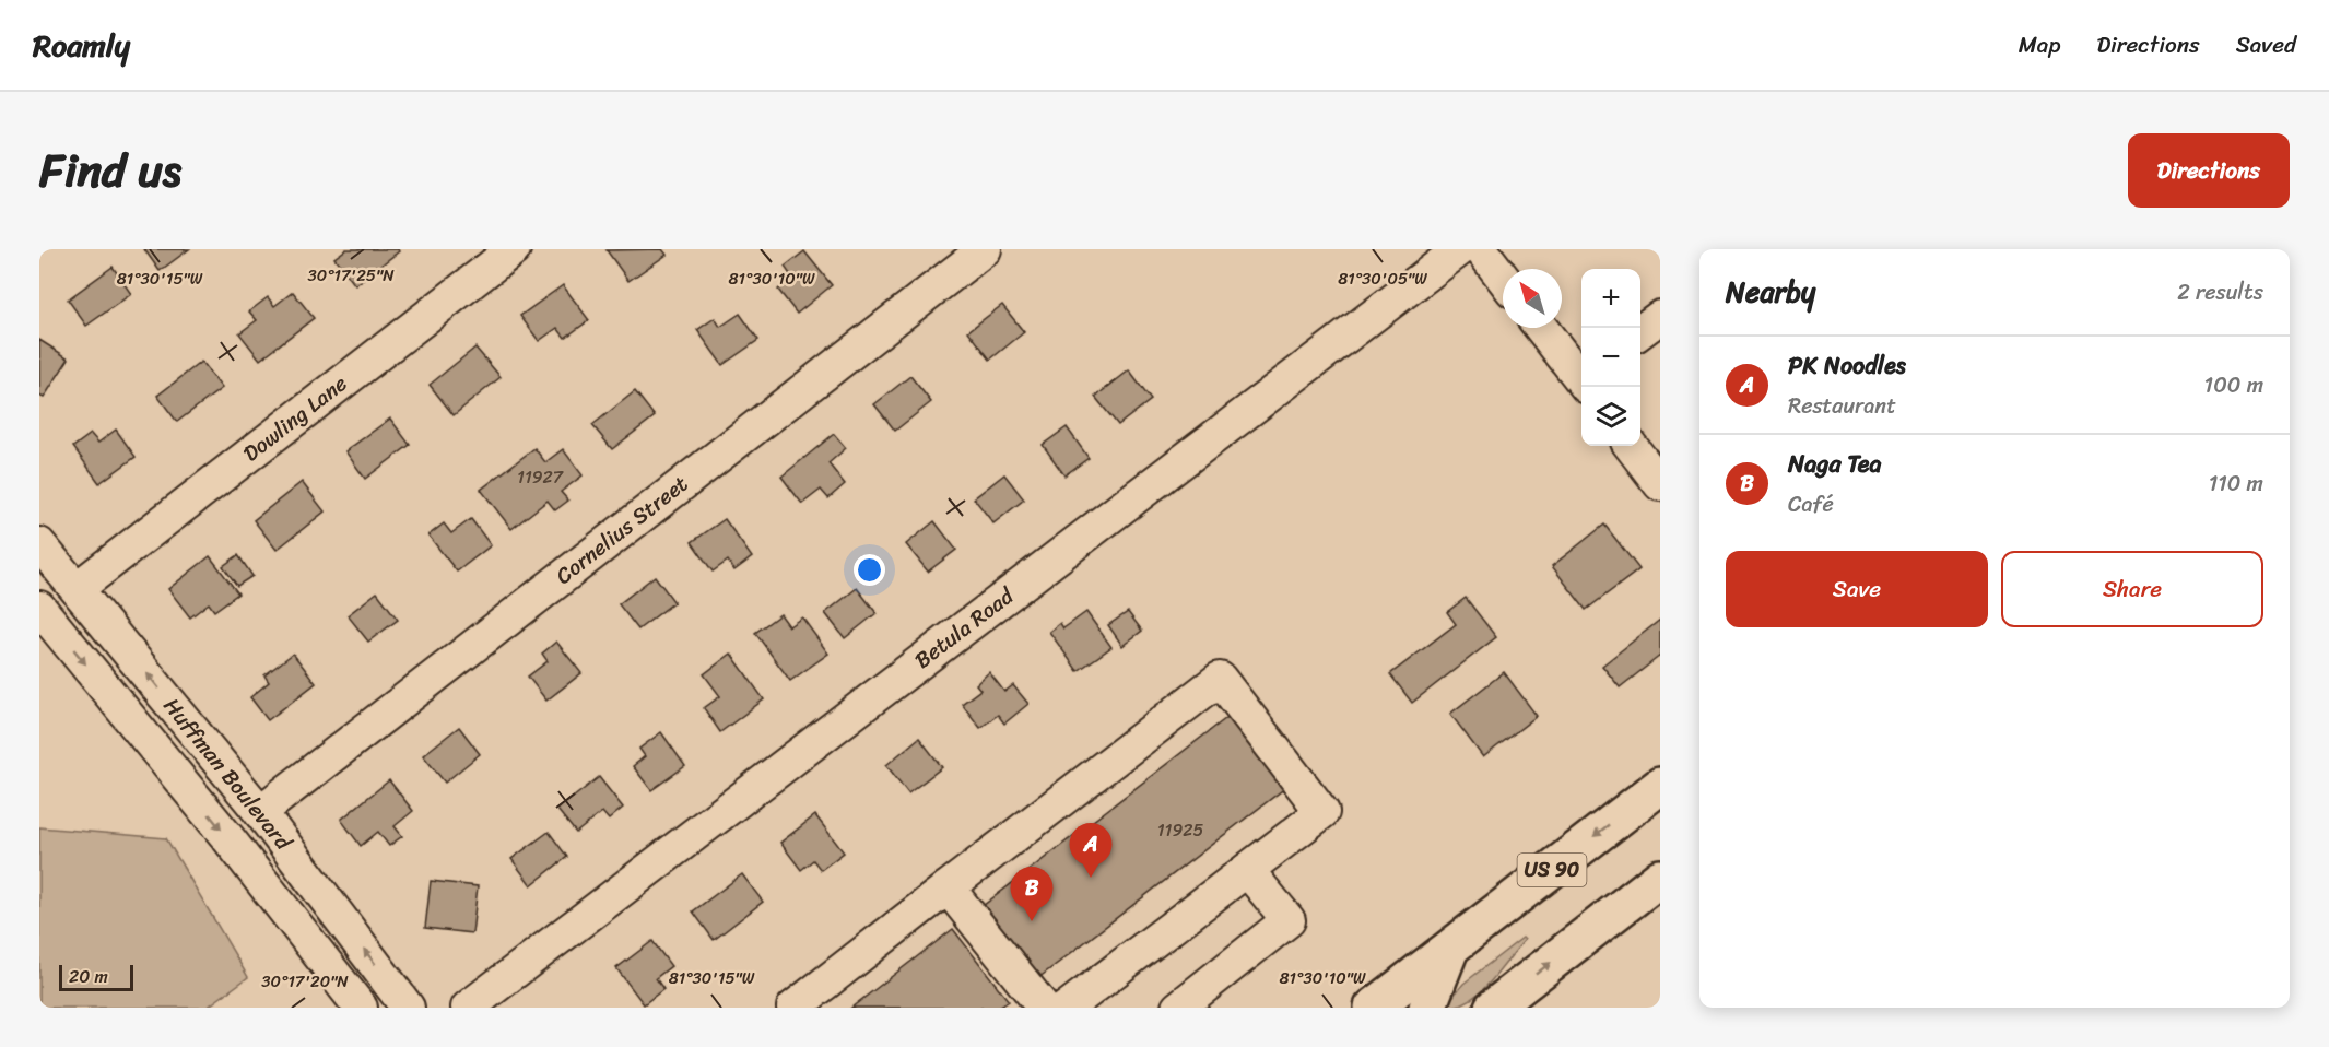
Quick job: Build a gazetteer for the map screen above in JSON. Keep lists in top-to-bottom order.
{
  "streets": {
    "highway": ["US 90"],
    "street": [
      "Dowling Lane",
      "Cornelius Street",
      "Betula Road",
      "Huffman Boulevard"
    ]
  },
  "crossings": [
    ["Dowling Lane", "Huffman Boulevard"],
    ["Cornelius Street", "Huffman Boulevard"]
  ],
  "house_numbers": ["11927", "11925"],
  "scale_bar": "20 m",
  "north": "top left",
  "page": {
    "header": "Roamly",
    "nav": ["Map", "Directions", "Saved"],
    "title": "Find us",
    "buttons": [
      "Directions",
      ["Save", "Share"]
    ],
    "heading": ["Nearby", "2 results"],
    "map_buttons": ["+", "−"],
    "list": [
      {
        "mark": "A",
        "name": "PK Noodles",
        "note": "Restaurant",
        "value": "100 m"
      },
      {
        "mark": "B",
        "name": "Naga Tea",
        "note": "Café",
        "value": "110 m"
      }
    ],
    "pins": ["A", "B"],
    "scale": "20 m"
  },
  "coordinates": [
    "30°17'25\"N",
    "81°30'15\"W",
    "81°30'10\"W",
    "81°30'05\"W",
    "30°17'20\"N"
  ]
}
